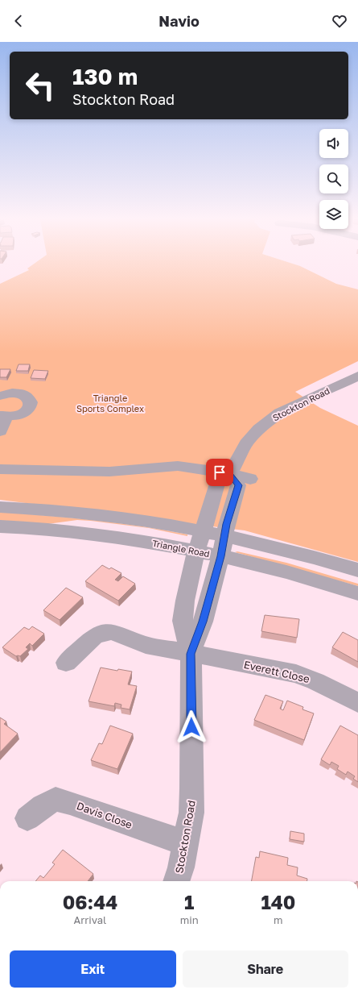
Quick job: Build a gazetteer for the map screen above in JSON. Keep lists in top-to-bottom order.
{
  "streets": {
    "street": [
      "Stockton Road",
      "Triangle Road",
      "Everett Close",
      "Davis Close"
    ]
  },
  "crossings": [
    ["Stockton Road", "Triangle Road"],
    ["Stockton Road", "Everett Close"],
    ["Stockton Road", "Davis Close"]
  ],
  "parks": ["Triangle Sports Complex"],
  "page": {
    "header": "Navio",
    "turn": ["130 m", "Stockton Road"],
    "eta": [
      "06:44",
      "Arrival",
      "1",
      "min",
      "140",
      "m"
    ],
    "buttons": ["Exit", "Share"]
  }
}
